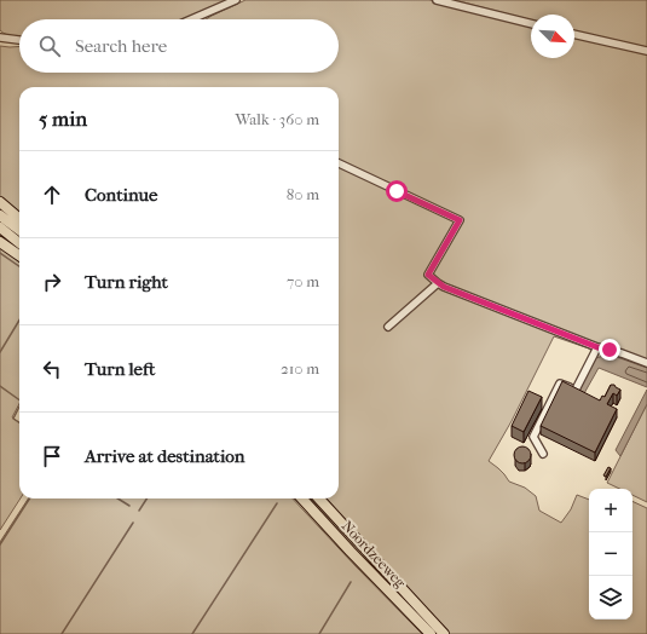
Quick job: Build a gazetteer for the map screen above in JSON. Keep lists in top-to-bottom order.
{
  "streets": {
    "highway": ["Noordzeeweg"]
  },
  "north": "bottom right",
  "page": {
    "search": "Search here",
    "heading": ["5 min", "Walk · 360 m"],
    "list": [
      ["Continue", "80 m"],
      ["Turn right", "70 m"],
      ["Turn left", "210 m"],
      "Arrive at destination"
    ],
    "map_buttons": ["+", "−"]
  }
}
